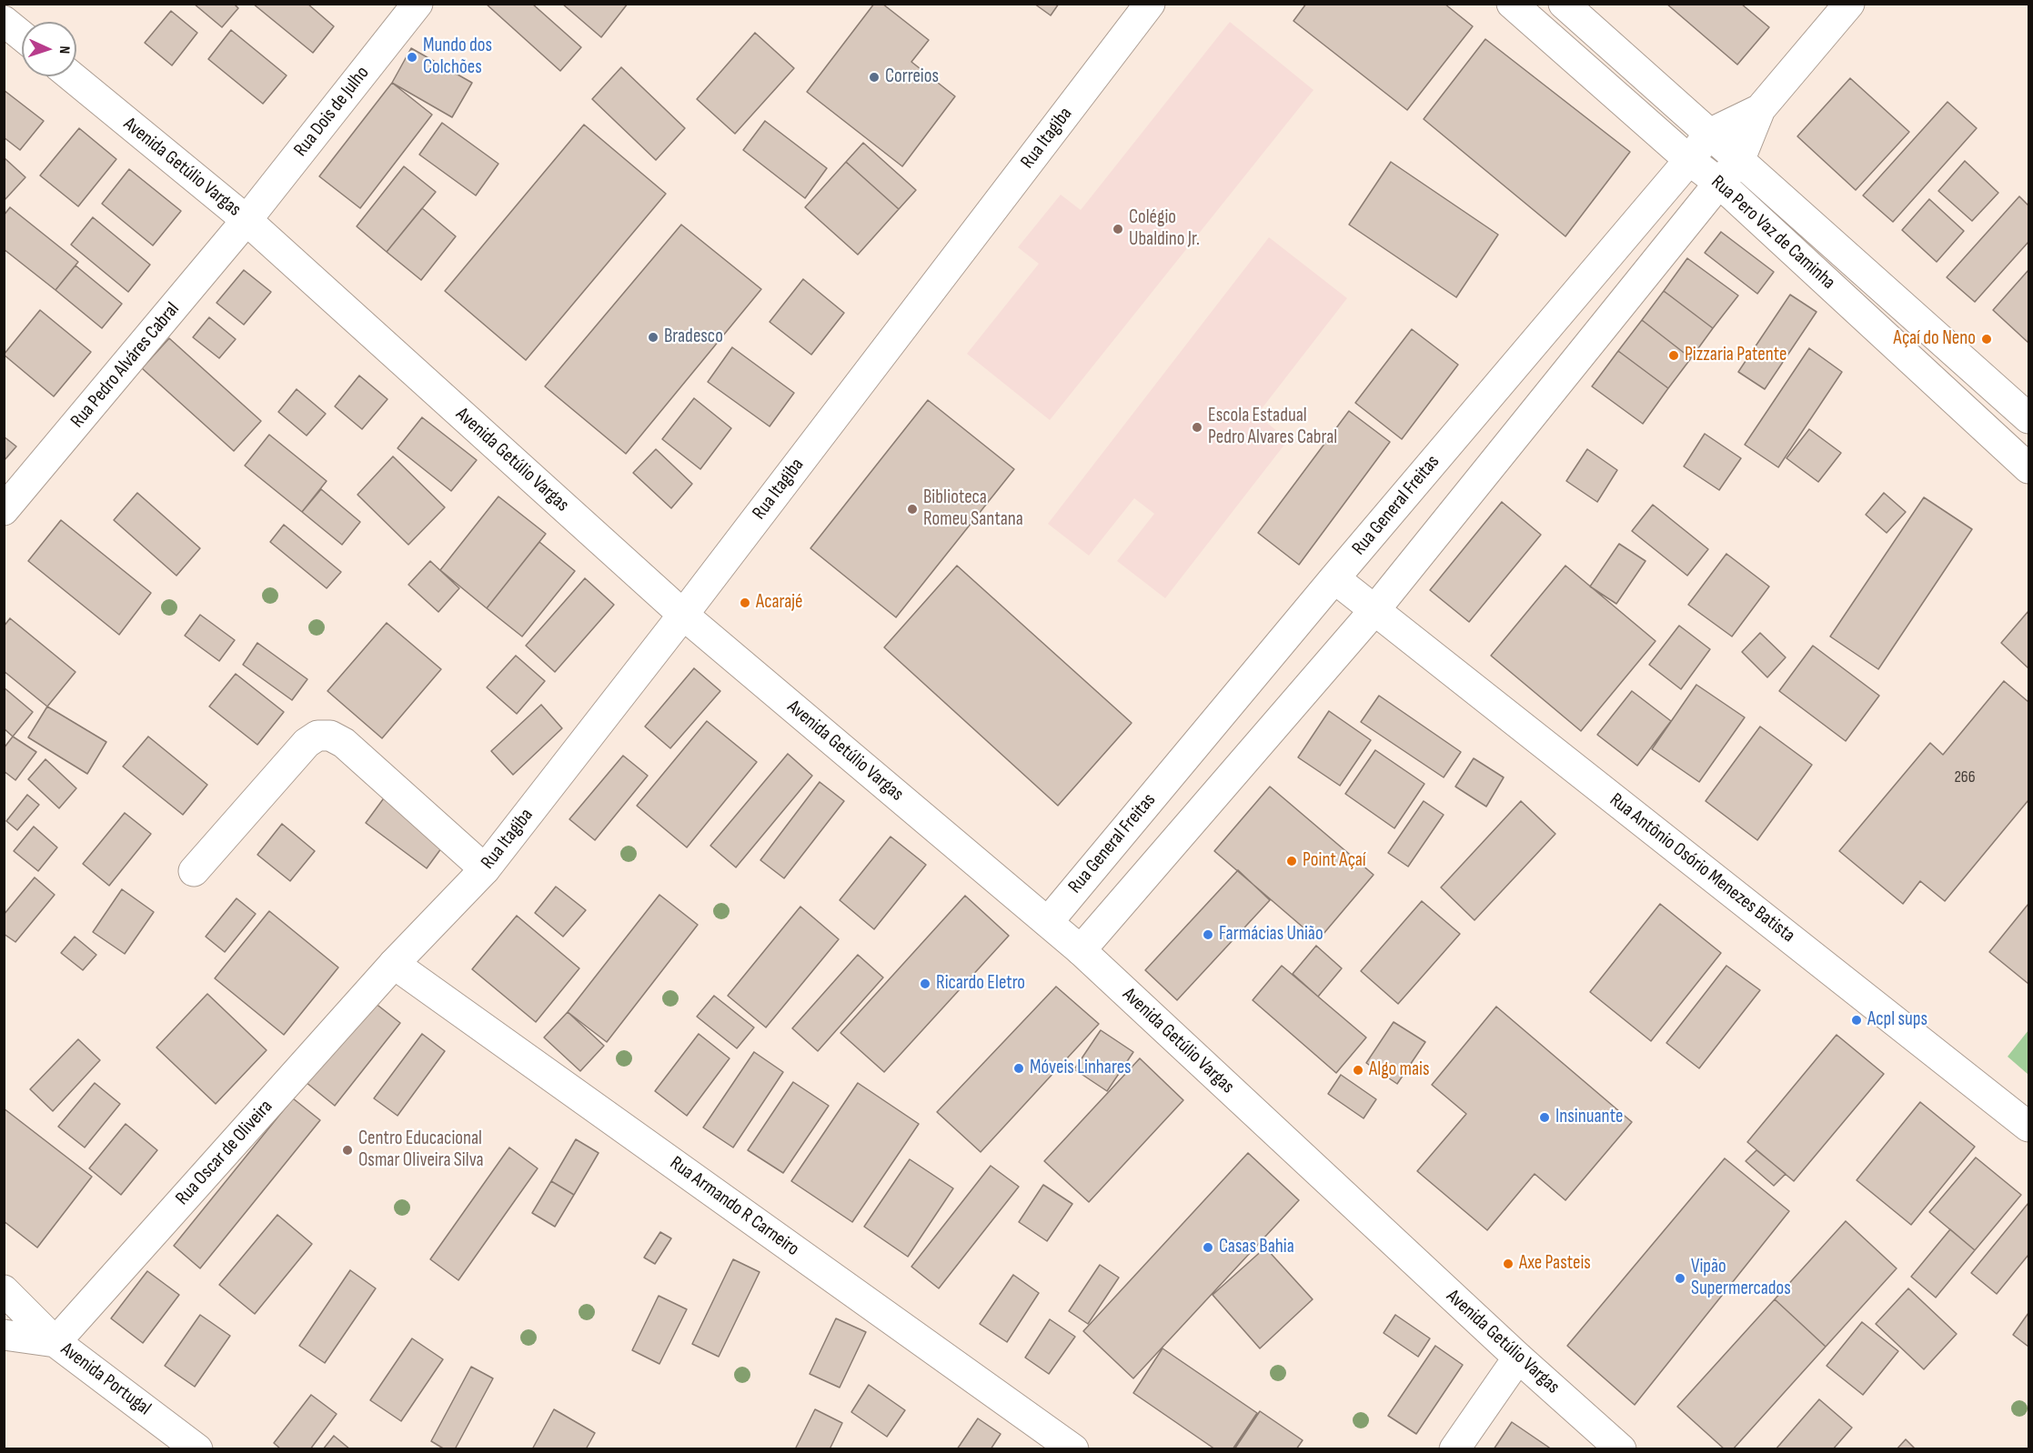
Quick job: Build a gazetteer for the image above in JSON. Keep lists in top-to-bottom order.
{
  "streets": {
    "street": [
      "Rua Dois de Julho",
      "Rua Itagiba",
      "Avenida Getúlio Vargas",
      "Rua Pero Vaz de Caminha",
      "Rua Pedro Alváres Cabral",
      "Rua General Freitas",
      "Rua Antônio Osório Menezes Batista",
      "Rua Oscar de Oliveira",
      "Rua Armando R Carneiro",
      "Avenida Portugal"
    ]
  },
  "crossings": [
    ["Rua Dois de Julho", "Avenida Getúlio Vargas"],
    ["Rua Dois de Julho", "Rua Pedro Alváres Cabral"],
    ["Rua Itagiba", "Avenida Getúlio Vargas"],
    ["Rua Itagiba", "Rua Oscar de Oliveira"],
    ["Rua Itagiba", "Rua Armando R Carneiro"],
    ["Avenida Getúlio Vargas", "Rua Pedro Alváres Cabral"],
    ["Avenida Getúlio Vargas", "Rua General Freitas"],
    ["Rua Pero Vaz de Caminha", "Rua General Freitas"],
    ["Rua General Freitas", "Rua Antônio Osório Menezes Batista"],
    ["Rua Oscar de Oliveira", "Rua Armando R Carneiro"],
    ["Rua Oscar de Oliveira", "Avenida Portugal"]
  ],
  "places": [
    "Mundo dos Colchões",
    "Correios",
    "Colégio Ubaldino Jr.",
    "Bradesco",
    "Açaí do Neno",
    "Pizzaria Patente",
    "Escola Estadual Pedro Alvares Cabral",
    "Biblioteca Romeu Santana",
    "Acarajé",
    "Point Açaí",
    "Farmácias União",
    "Ricardo Eletro",
    "Acpl sups",
    "Móveis Linhares",
    "Algo mais",
    "Insinuante",
    "Centro Educacional Osmar Oliveira Silva",
    "Casas Bahia",
    "Axe Pasteis",
    "Vipão Supermercados"
  ],
  "house_numbers": ["266"],
  "north": "right"
}
